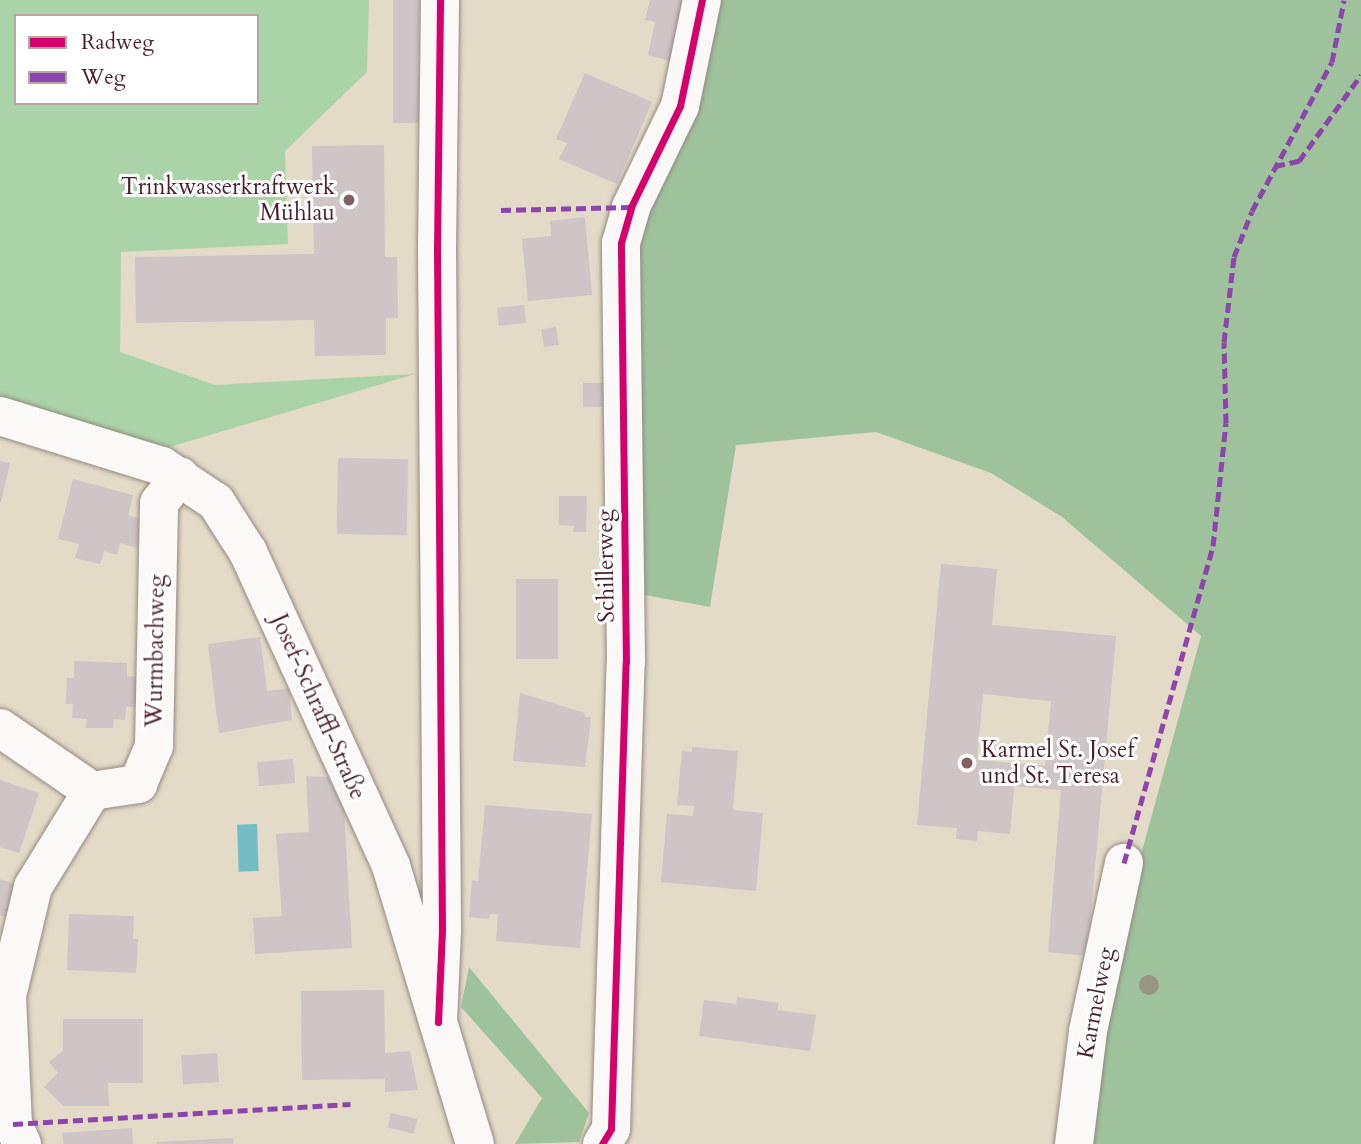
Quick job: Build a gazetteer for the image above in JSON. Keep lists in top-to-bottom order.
{
  "streets": {
    "street": [
      "Schillerweg",
      "Wurmbachweg",
      "Josef-Schraffl-Straße",
      "Karmelweg"
    ]
  },
  "crossings": [
    ["Wurmbachweg", "Josef-Schraffl-Straße"]
  ],
  "places": ["Trinkwasserkraftwerk Mühlau", "Karmel St. Josef und St. Teresa"],
  "legend": ["Radweg", "Weg"]
}
